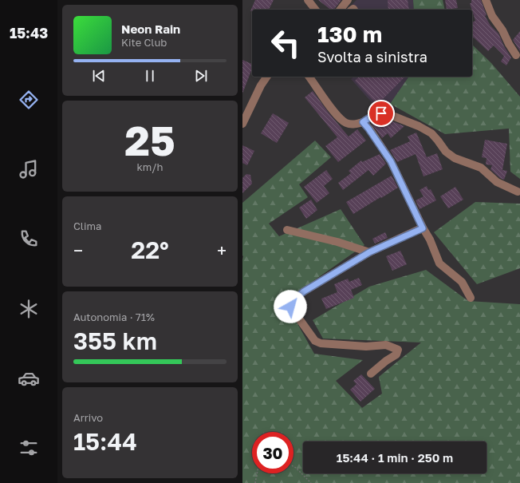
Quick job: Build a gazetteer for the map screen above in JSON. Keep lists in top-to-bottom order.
{
  "page": {
    "tabs": "15:43",
    "turn": ["130 m", "Svolta a sinistra"],
    "song": ["Neon Rain", "Kite Club"],
    "tile": [
      ["25", "km/h"],
      "Clima",
      ["Autonomia · 71%", "355 km"],
      ["Arrivo", "15:44"]
    ],
    "heat": ["−", "22°", "+"],
    "limit": "30",
    "trip": "15:44 · 1 min · 250 m"
  }
}
